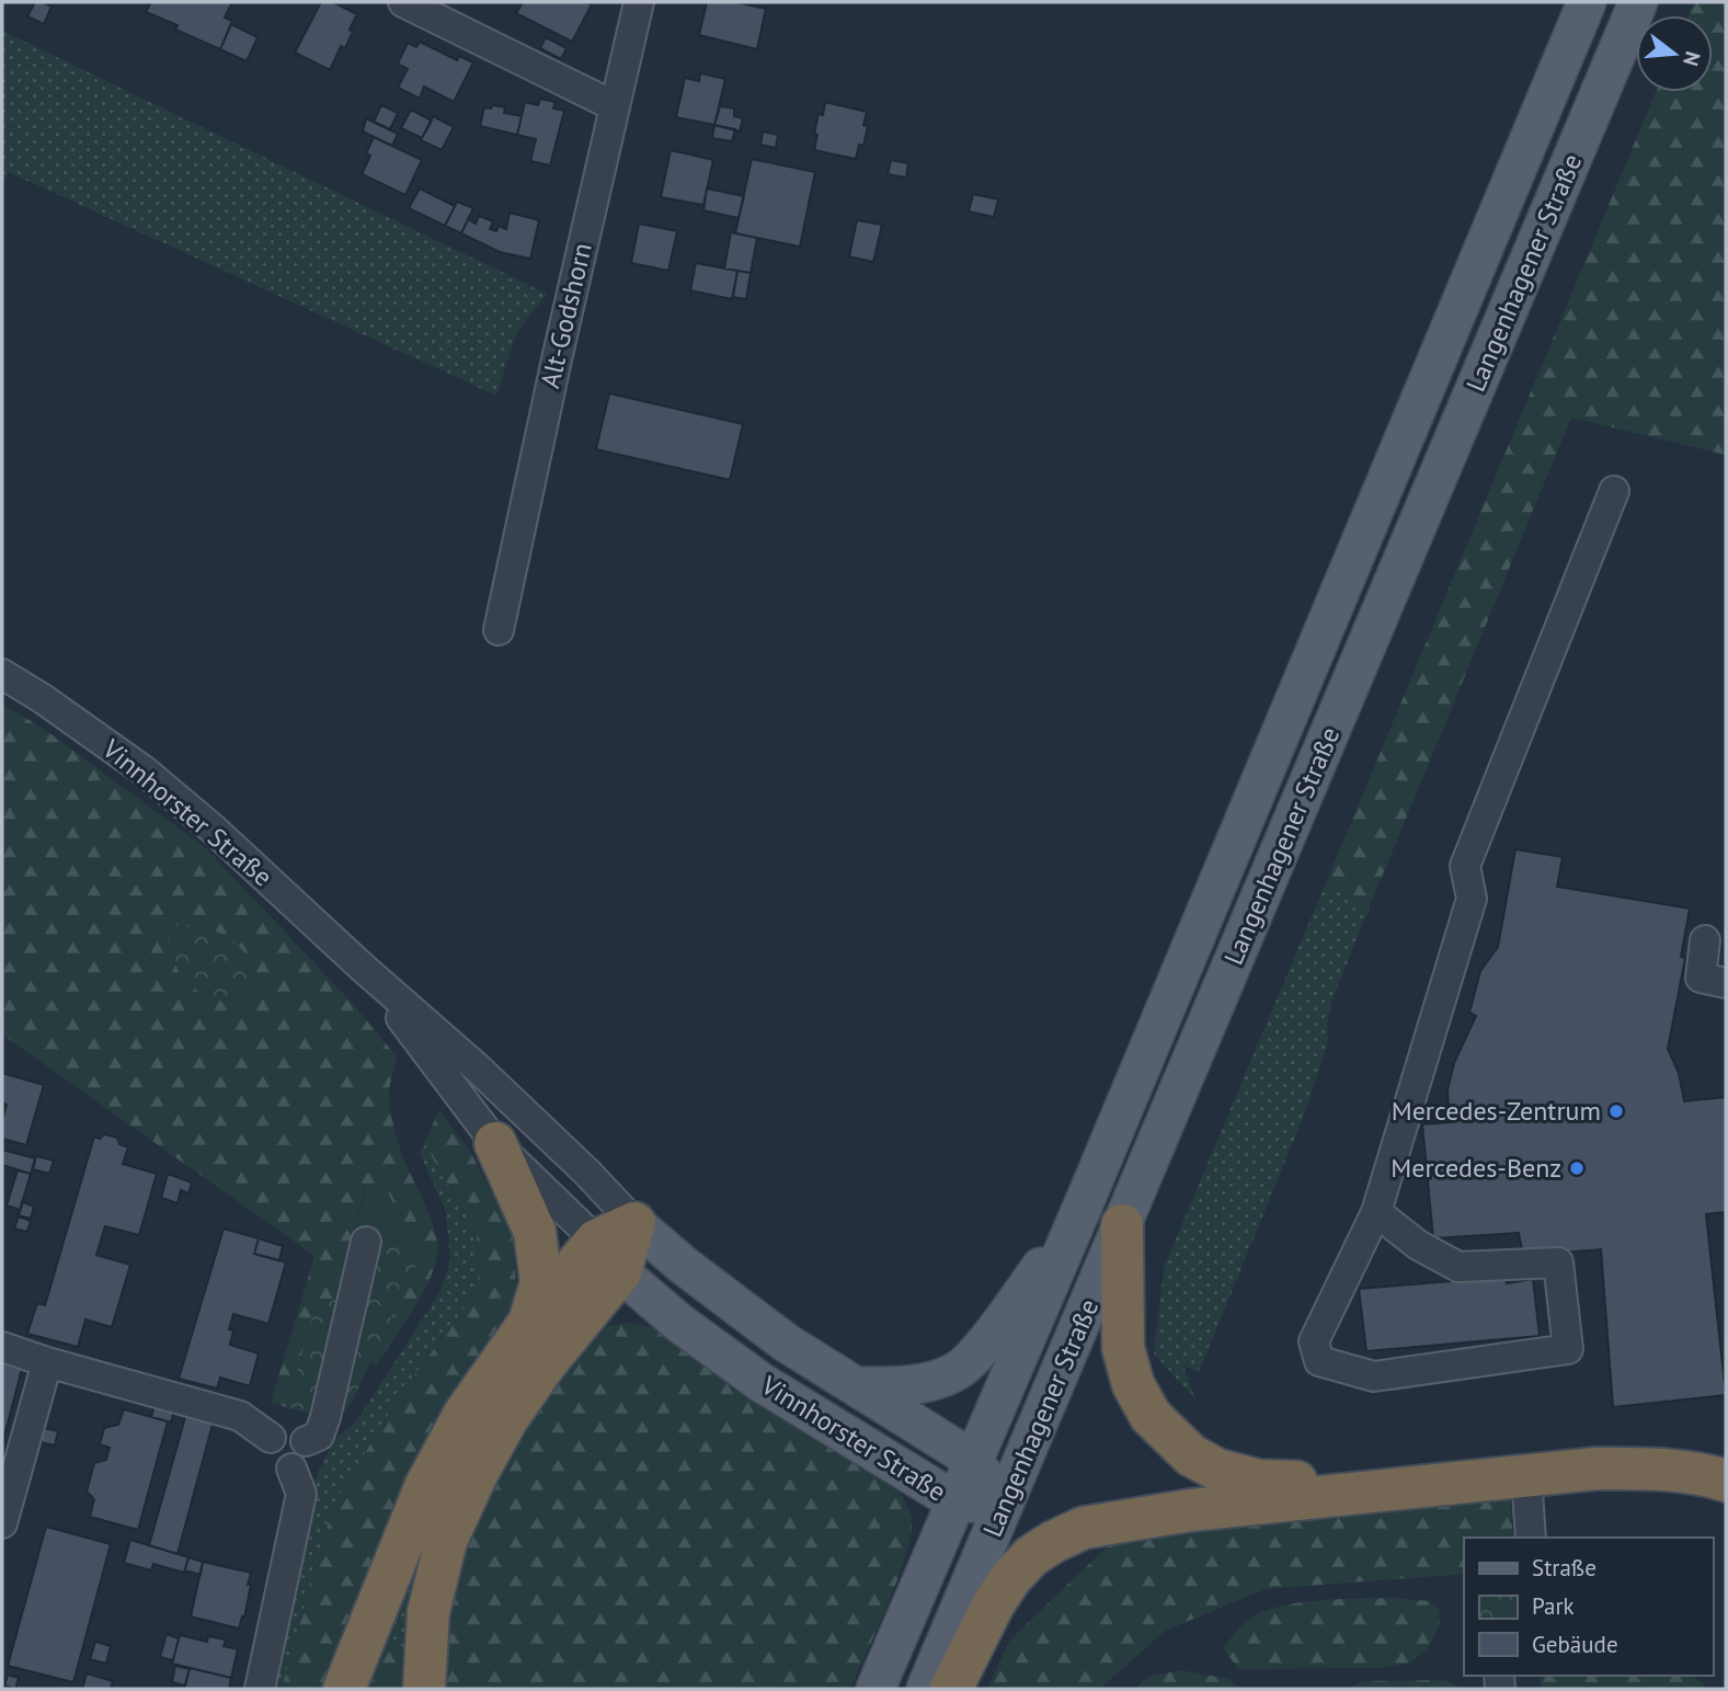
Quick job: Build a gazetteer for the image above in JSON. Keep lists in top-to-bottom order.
{
  "streets": {
    "main road": ["Langenhagener Straße", "Vinnhorster Straße"],
    "street": ["Alt-Godshorn"]
  },
  "crossings": [
    ["Langenhagener Straße", "Vinnhorster Straße"]
  ],
  "places": ["Mercedes-Zentrum", "Mercedes-Benz"],
  "legend": ["Straße", "Park", "Gebäude"],
  "north": "right"
}
